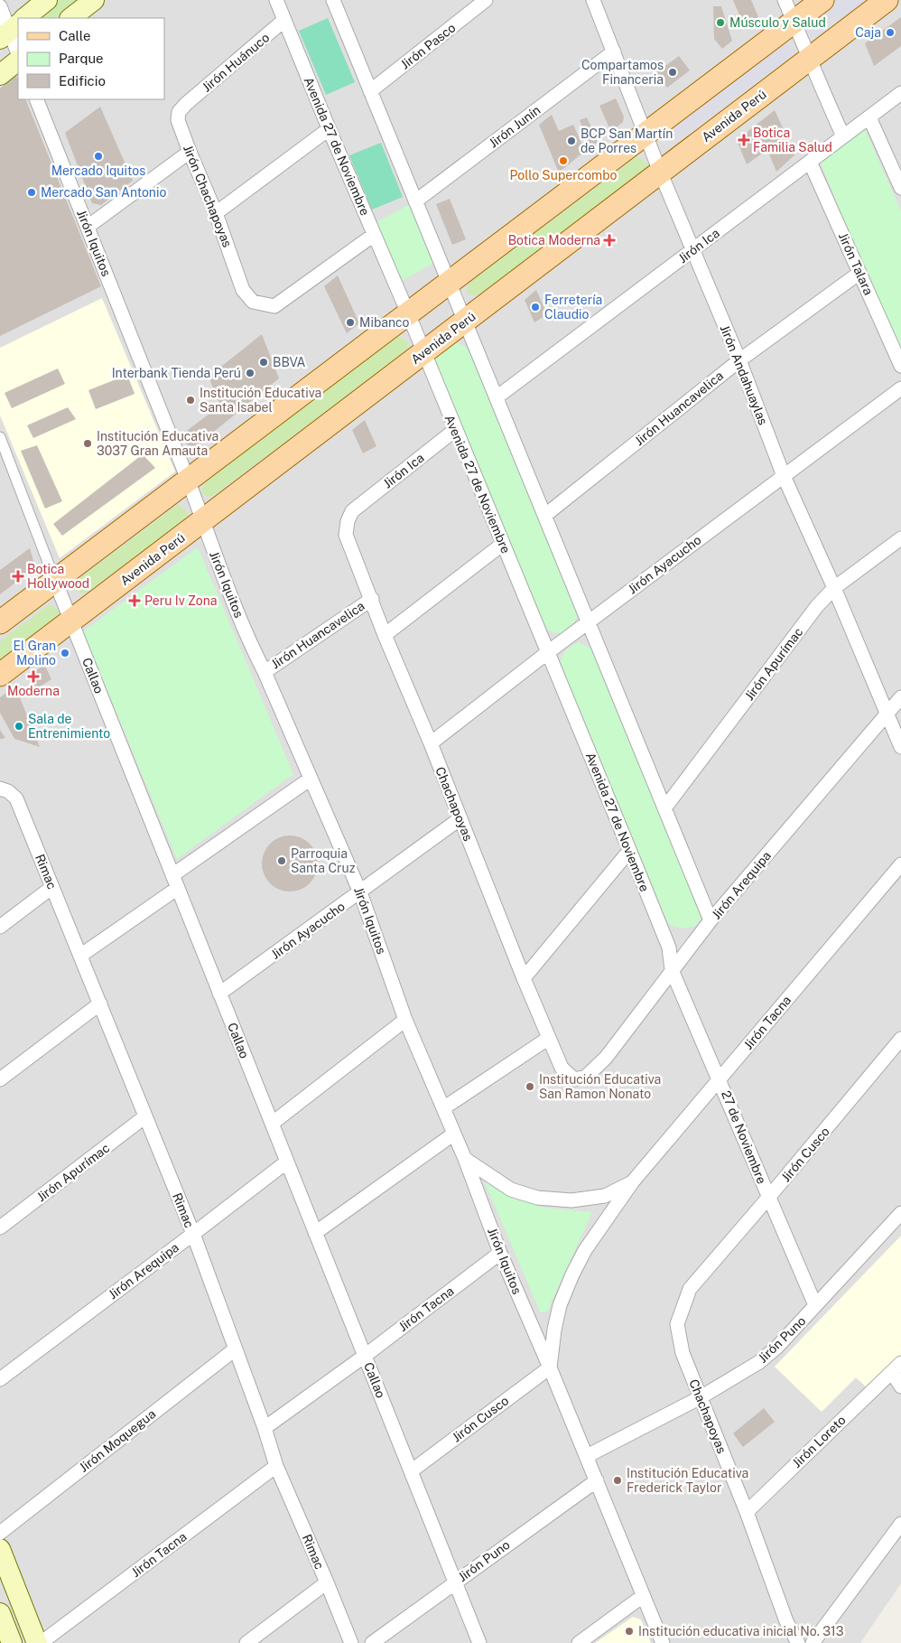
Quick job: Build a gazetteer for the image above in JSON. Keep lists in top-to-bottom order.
{
  "streets": {
    "main road": ["Avenida Perú"],
    "street": [
      "Jirón Pasco",
      "Jirón Huánuco",
      "Jirón Junín",
      "Avenida 27 de Noviembre",
      "Jirón Chachapoyas",
      "Jirón Iquitos",
      "Jirón Ica",
      "Jirón Talara",
      "Jirón Andahuaylas",
      "Jirón Huancavelica",
      "Jirón Ayacucho",
      "Jirón Apurímac",
      "Callao",
      "Chachapoyas",
      "Rimac",
      "Jirón Arequipa",
      "Jirón Tacna",
      "27 de Noviembre",
      "Jirón Cusco",
      "Jirón Puno",
      "Jirón Moquegua",
      "Jirón Loreto"
    ]
  },
  "crossings": [
    ["Jirón Huánuco", "Avenida 27 de Noviembre"],
    ["Jirón Huánuco", "Jirón Chachapoyas"],
    ["Avenida Perú", "Avenida 27 de Noviembre"],
    ["Avenida Perú", "Jirón Iquitos"],
    ["Avenida Perú", "Jirón Andahuaylas"],
    ["Avenida Perú", "Callao"],
    ["Jirón Junín", "Jirón Andahuaylas"],
    ["Avenida 27 de Noviembre", "Jirón Chachapoyas"],
    ["Avenida 27 de Noviembre", "Jirón Ica"],
    ["Avenida 27 de Noviembre", "Jirón Ayacucho"],
    ["Avenida 27 de Noviembre", "Jirón Arequipa"],
    ["Avenida 27 de Noviembre", "27 de Noviembre"],
    ["Jirón Iquitos", "Jirón Huancavelica"],
    ["Jirón Iquitos", "Jirón Ayacucho"],
    ["Jirón Iquitos", "Jirón Tacna"],
    ["Jirón Iquitos", "Jirón Cusco"],
    ["Jirón Iquitos", "Jirón Puno"],
    ["Jirón Ica", "Jirón Talara"],
    ["Jirón Ica", "Jirón Andahuaylas"],
    ["Jirón Ica", "Chachapoyas"],
    ["Jirón Talara", "Jirón Huancavelica"],
    ["Jirón Andahuaylas", "Jirón Huancavelica"],
    ["Jirón Andahuaylas", "Jirón Ayacucho"],
    ["Jirón Andahuaylas", "Jirón Apurímac"],
    ["Jirón Andahuaylas", "Jirón Arequipa"],
    ["Jirón Huancavelica", "Chachapoyas"],
    ["Jirón Ayacucho", "Callao"],
    ["Jirón Ayacucho", "Chachapoyas"],
    ["Jirón Apurímac", "Rimac"],
    ["Callao", "Jirón Arequipa"],
    ["Callao", "Jirón Tacna"],
    ["Callao", "Jirón Cusco"],
    ["Callao", "Jirón Puno"],
    ["Chachapoyas", "Jirón Arequipa"],
    ["Chachapoyas", "Jirón Cusco"],
    ["Chachapoyas", "Jirón Puno"],
    ["Chachapoyas", "Jirón Loreto"],
    ["Rimac", "Jirón Arequipa"],
    ["Rimac", "Jirón Tacna"],
    ["Rimac", "Jirón Moquegua"],
    ["Jirón Arequipa", "27 de Noviembre"],
    ["Jirón Tacna", "27 de Noviembre"],
    ["Jirón Tacna", "Jirón Cusco"],
    ["27 de Noviembre", "Jirón Cusco"],
    ["27 de Noviembre", "Jirón Puno"]
  ],
  "places": {
    "other": [
      "Músculo y Salud",
      "Caja",
      "Compartamos Financeria",
      "BCP San Martín de Porres",
      "Mercado Iquitos",
      "Pollo Supercombo",
      "Mercado San Antonio",
      "Ferretería Claudio",
      "Mibanco",
      "BBVA",
      "Interbank Tienda Perú",
      "Institución Educativa Santa Isabel",
      "Institución Educativa 3037 Gran Amauta",
      "El Gran Molino",
      "Sala de Entrenimiento",
      "Parroquia Santa Cruz",
      "Institución Educativa San Ramon Nonato",
      "Institución Educativa Frederick Taylor",
      "Institución educativa inicial No. 313"
    ],
    "health": [
      "Botica Familia Salud",
      "Botica Moderna",
      "Botica Hollywood",
      "Peru Iv Zona",
      "Moderna"
    ]
  },
  "legend": ["Calle", "Parque", "Edificio"]
}
